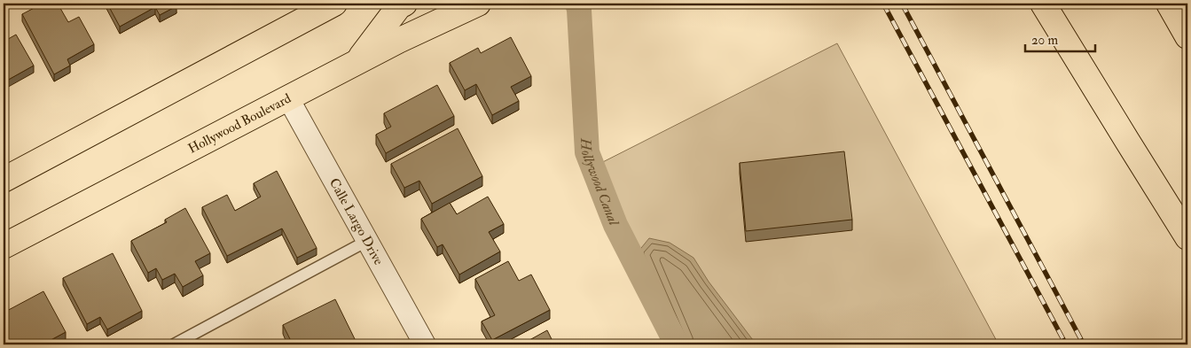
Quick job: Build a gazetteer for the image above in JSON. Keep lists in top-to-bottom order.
{
  "streets": {
    "highway": ["Hollywood Boulevard"],
    "street": ["Calle Largo Drive"]
  },
  "crossings": [
    ["Hollywood Boulevard", "Calle Largo Drive"]
  ],
  "water": ["Hollywood Canal"],
  "scale_bar": "20 m"
}
